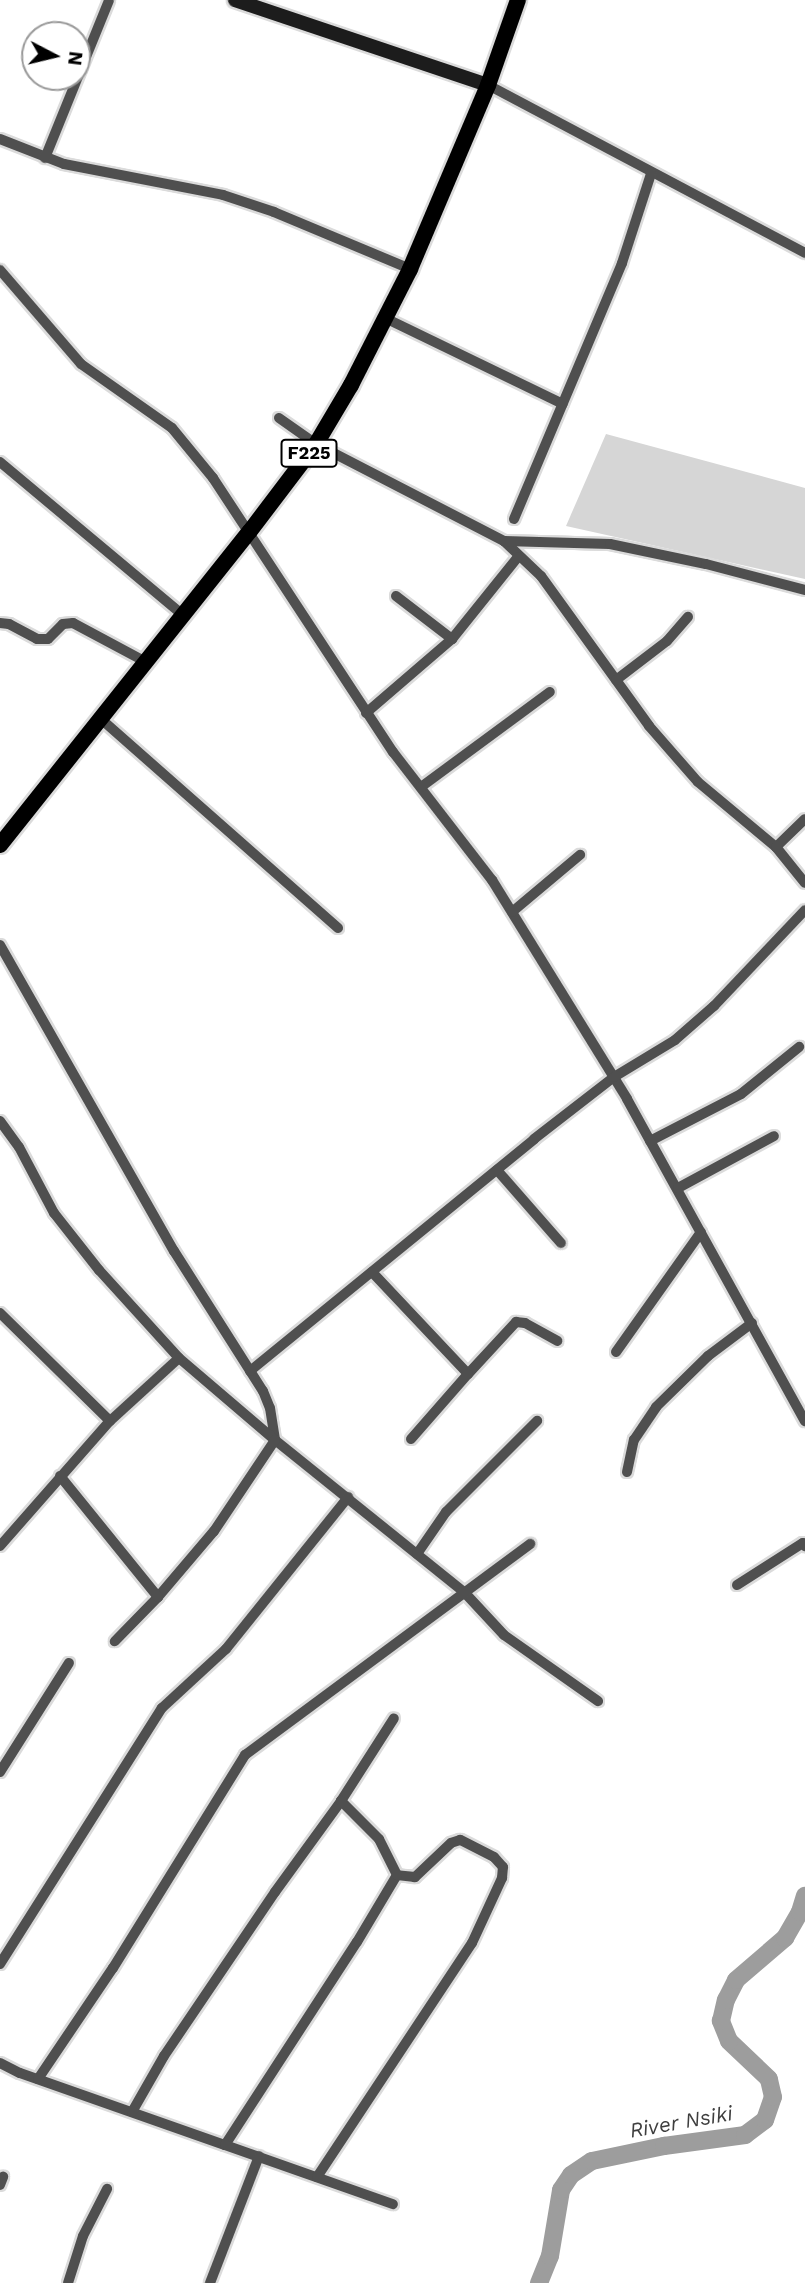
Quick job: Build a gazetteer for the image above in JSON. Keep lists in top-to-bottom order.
{
  "streets": {
    "main road": ["F225"]
  },
  "water": ["River Nsiki"],
  "north": "right"
}
